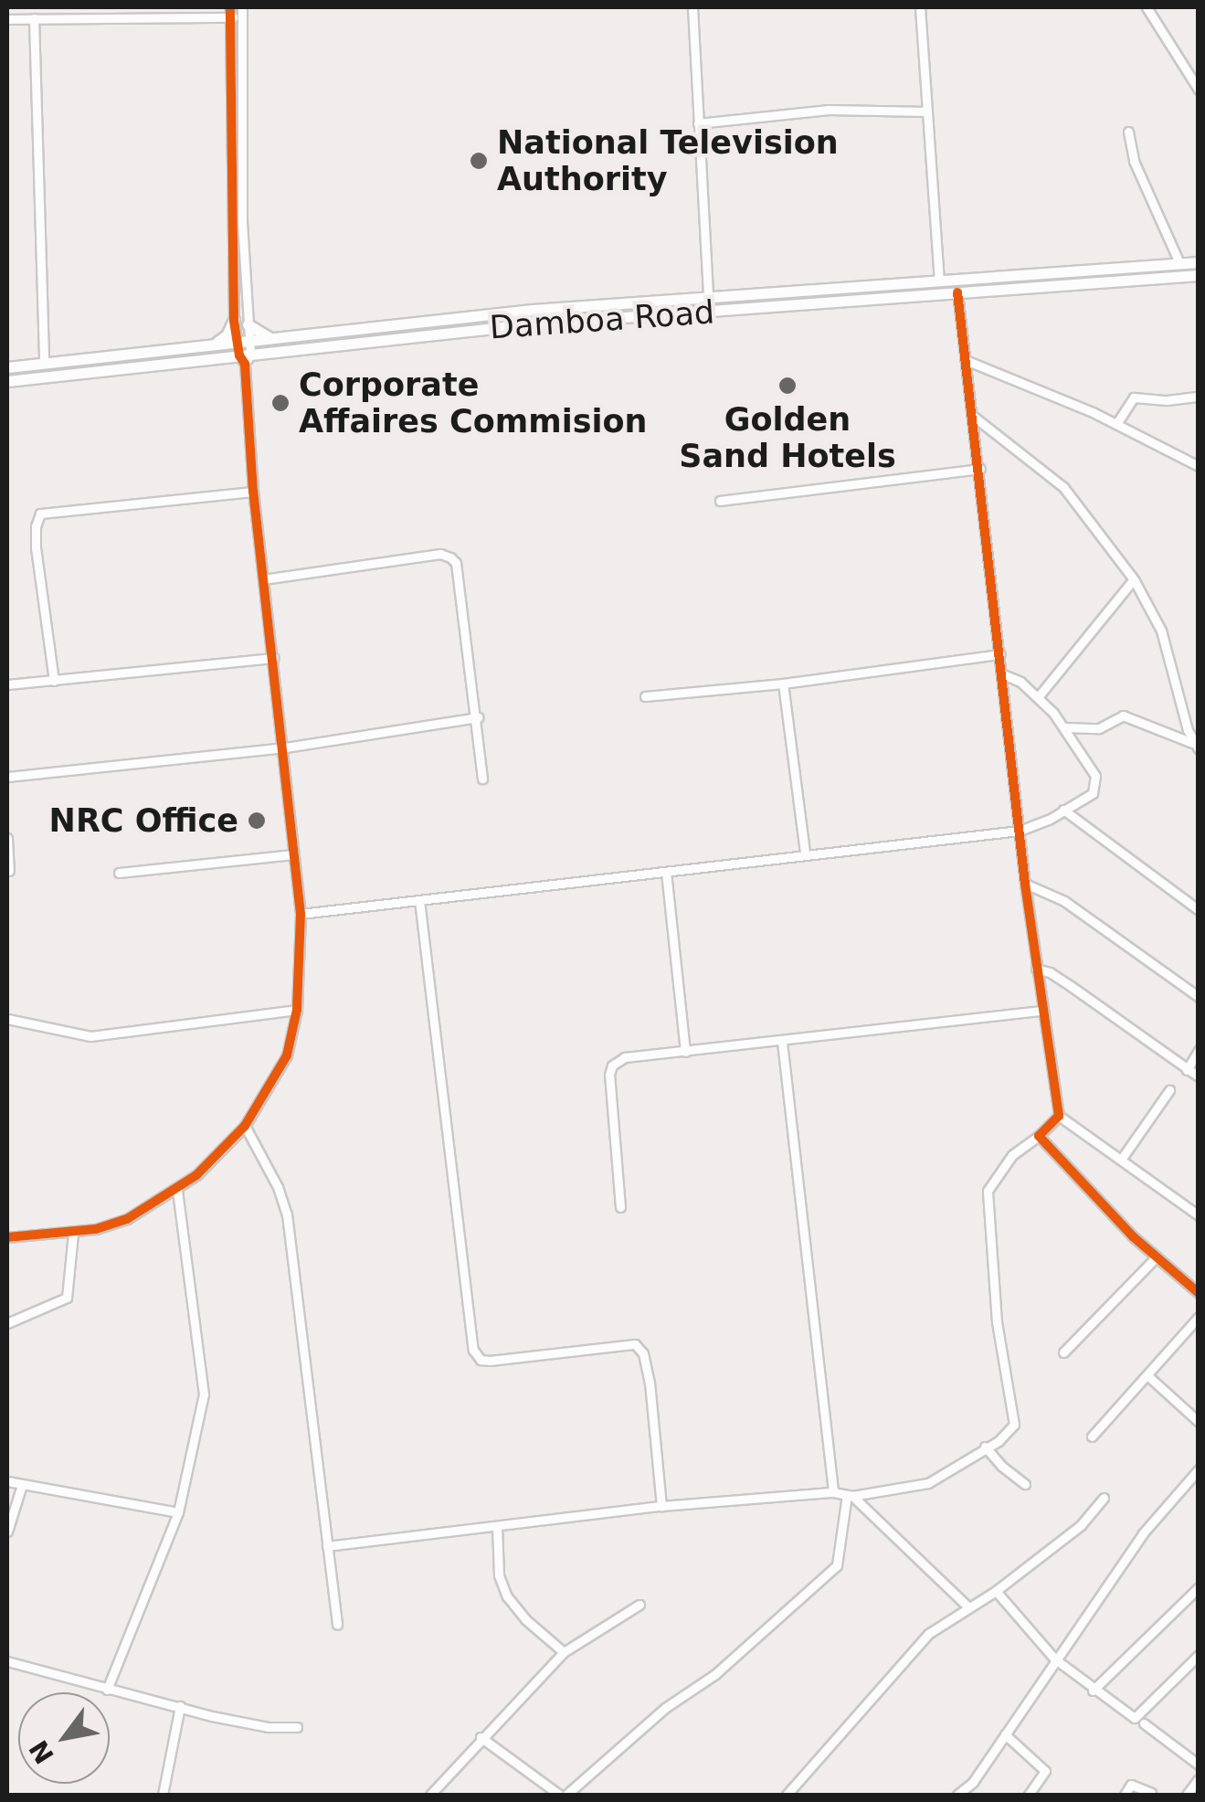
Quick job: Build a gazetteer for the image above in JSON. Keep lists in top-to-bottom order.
{
  "streets": {
    "main road": ["Damboa Road"]
  },
  "places": [
    "National Television Authority",
    "Golden Sand Hotels",
    "Corporate Affaires Commision",
    "NRC Office"
  ],
  "north": "bottom left"
}
